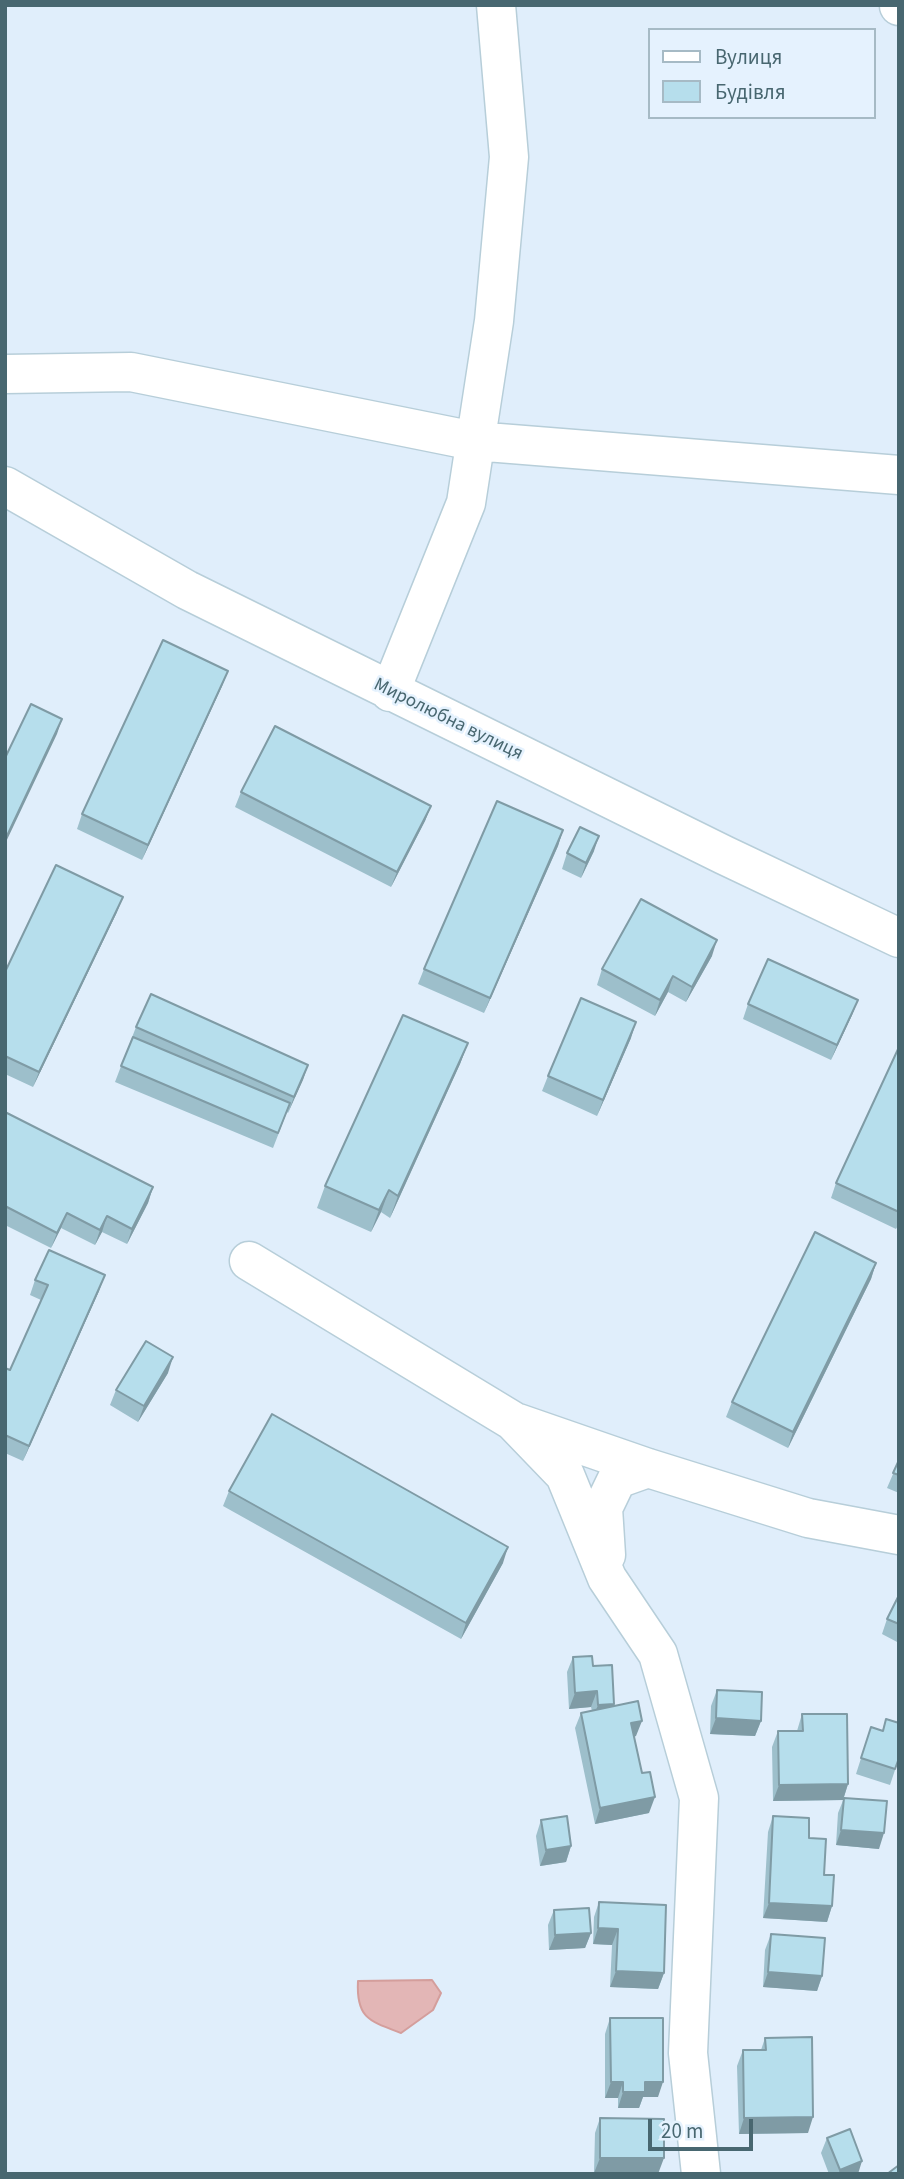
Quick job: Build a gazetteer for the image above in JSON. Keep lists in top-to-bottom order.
{
  "streets": {
    "street": ["Миролюбна вулиця"]
  },
  "legend": ["Вулиця", "Будівля"],
  "scale_bar": "20 m"
}
